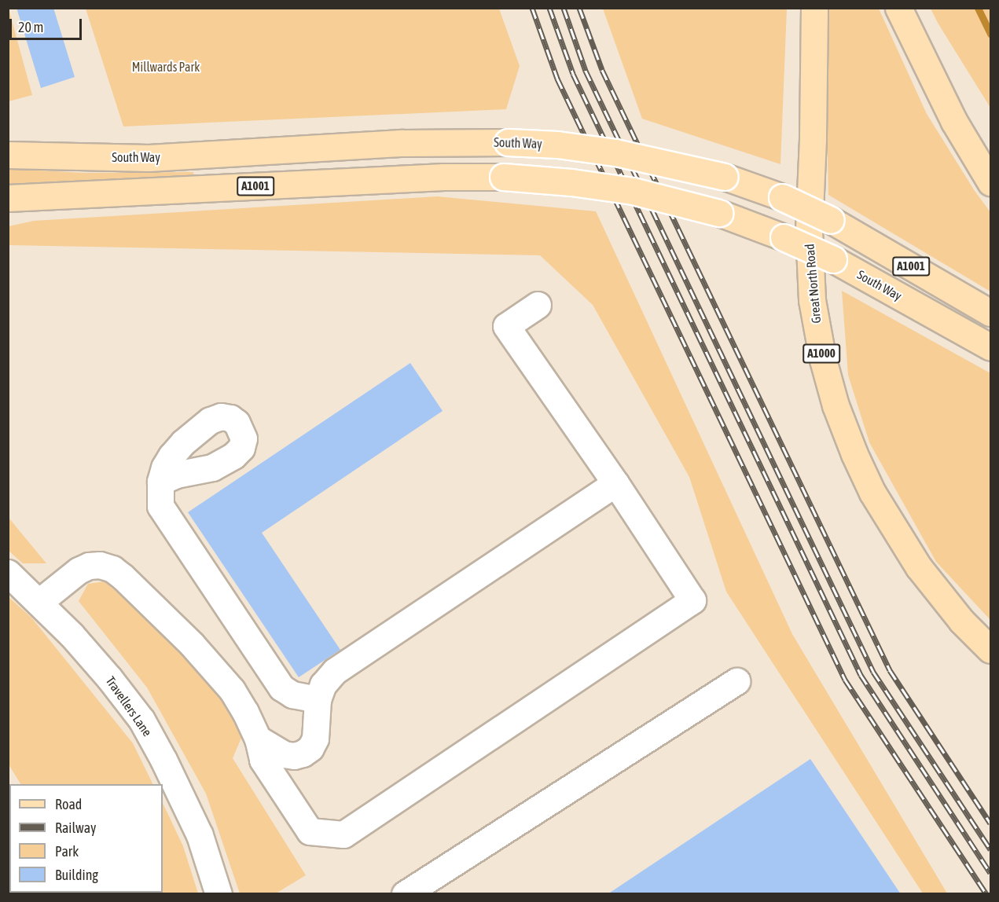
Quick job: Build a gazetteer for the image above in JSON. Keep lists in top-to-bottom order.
{
  "streets": {
    "main road": [
      "South Way",
      "A1001",
      "Great North Road",
      "A1000"
    ],
    "street": ["Travellers Lane"]
  },
  "parks": ["Millwards Park"],
  "legend": [
    "Road",
    "Railway",
    "Park",
    "Building"
  ],
  "scale_bar": "20 m"
}
